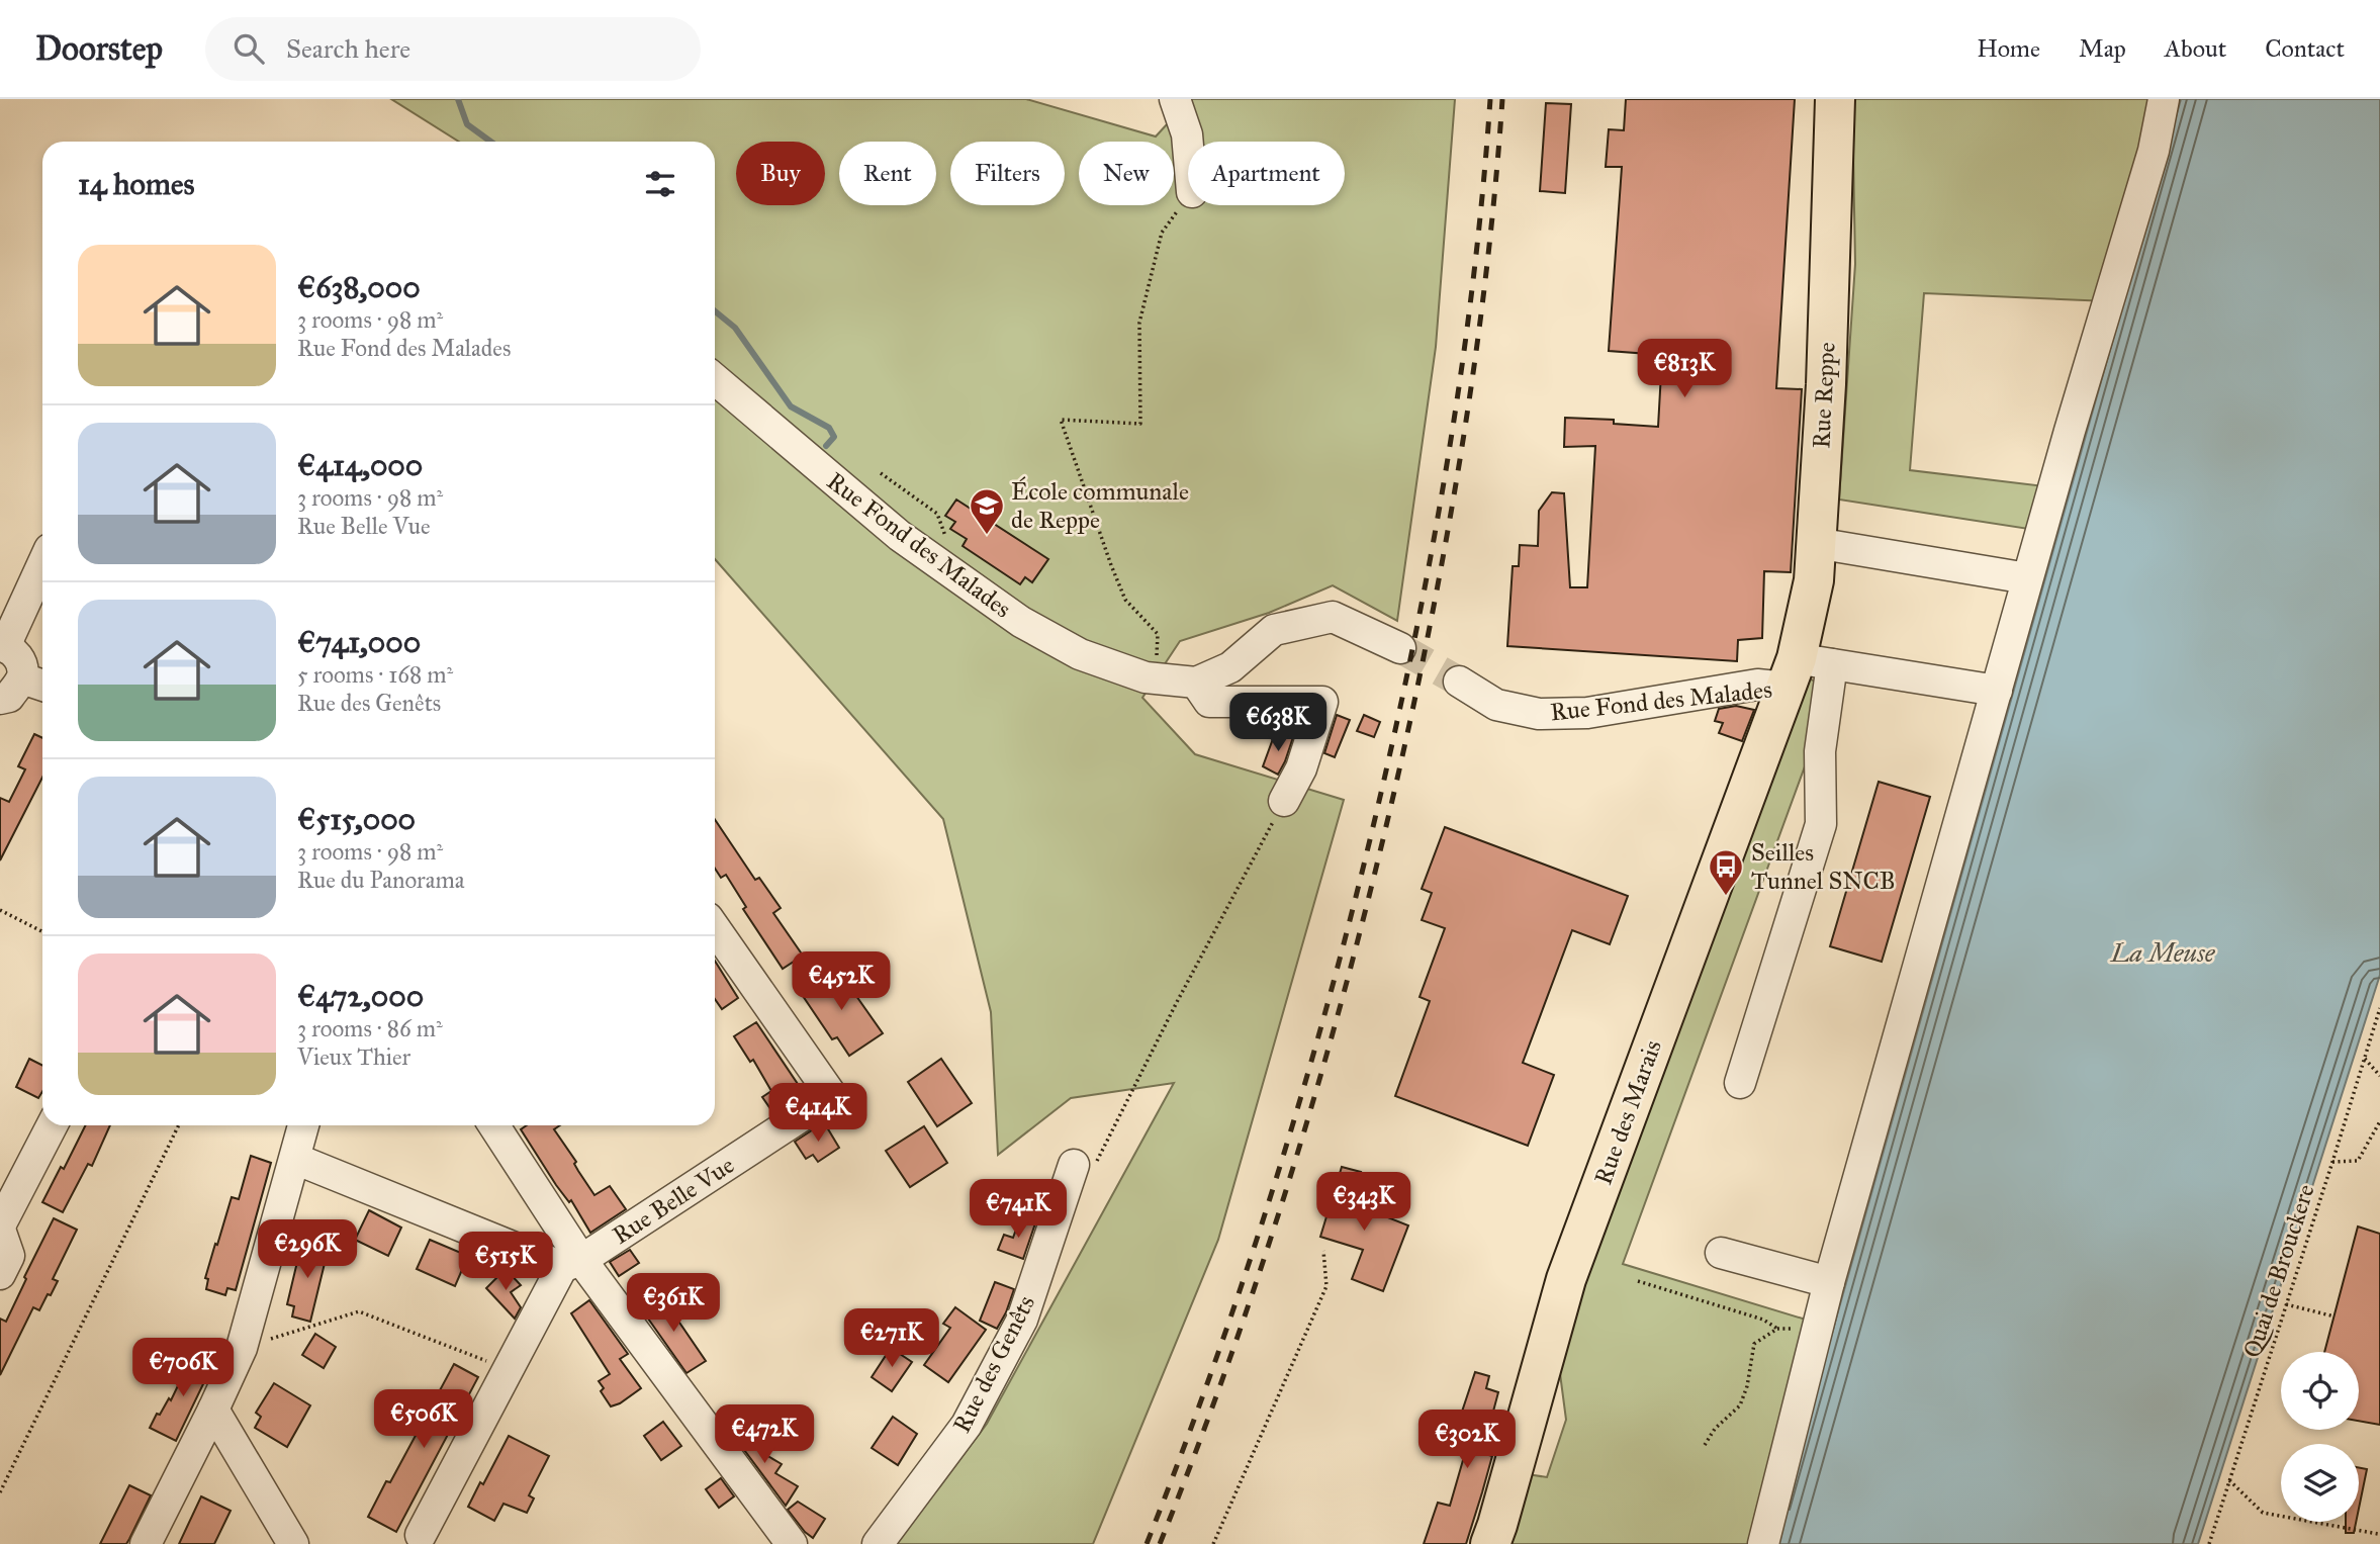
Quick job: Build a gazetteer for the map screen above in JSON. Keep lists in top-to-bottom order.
{
  "streets": {
    "main road": ["Rue Reppe", "Rue des Marais"],
    "street": ["Rue Fond des Malades", "Rue Belle Vue", "Rue des Genêts"],
    "path": ["Quai de Brouckere"]
  },
  "crossings": [
    ["Rue Reppe", "Rue Fond des Malades"],
    ["Rue Reppe", "Rue des Marais"],
    ["Rue Fond des Malades", "Rue des Marais"]
  ],
  "water": ["La Meuse"],
  "places": {
    "school or university": ["École communale de Reppe"],
    "bus stop": ["Seilles Tunnel SNCB"]
  },
  "page": {
    "header": "Doorstep",
    "search": "Search here",
    "nav": [
      "Home",
      "Map",
      "About",
      "Contact"
    ],
    "chip": [
      "Buy",
      "Rent",
      "Filters",
      "New",
      "Apartment"
    ],
    "heading": "14 homes",
    "list": [
      {
        "name": "€638,000",
        "note": "3 rooms · 98 m² · Rue Fond des Malades"
      },
      {
        "name": "€414,000",
        "note": "3 rooms · 98 m² · Rue Belle Vue"
      },
      {
        "name": "€741,000",
        "note": "5 rooms · 168 m² · Rue des Genêts"
      },
      {
        "name": "€515,000",
        "note": "3 rooms · 98 m² · Rue du Panorama"
      },
      {
        "name": "€472,000",
        "note": "3 rooms · 86 m² · Vieux Thier"
      }
    ],
    "price": [
      "€813K",
      "€638K",
      "€452K",
      "€414K",
      "€343K",
      "€741K",
      "€296K",
      "€515K",
      "€361K",
      "€271K",
      "€706K",
      "€506K",
      "€472K",
      "€302K"
    ]
  }
}
